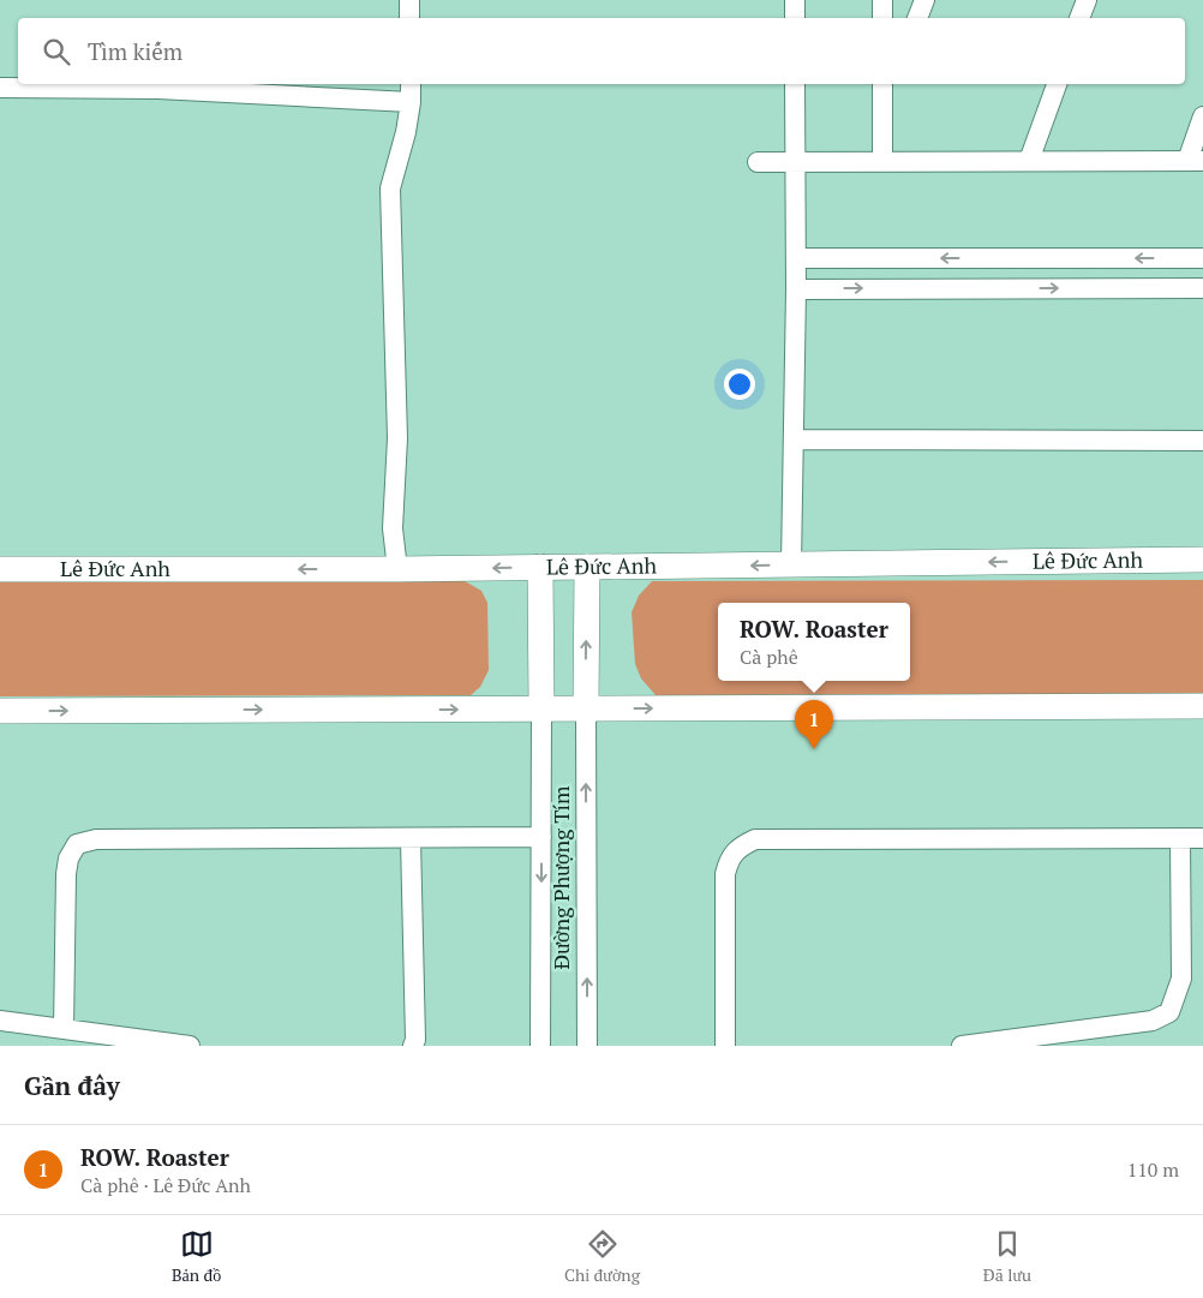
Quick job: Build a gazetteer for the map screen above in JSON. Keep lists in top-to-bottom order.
{
  "streets": {
    "street": ["Lê Đức Anh", "Đường Phượng Tím"]
  },
  "page": {
    "search": "Tìm kiếm",
    "popup": ["ROW. Roaster", "Cà phê"],
    "pins": "1",
    "heading": "Gần đây",
    "list": [
      {
        "mark": "1",
        "name": "ROW. Roaster",
        "note": "Cà phê · Lê Đức Anh",
        "value": "110 m"
      }
    ],
    "nav": ["Bản đồ", "Chỉ đường", "Đã lưu"]
  }
}
